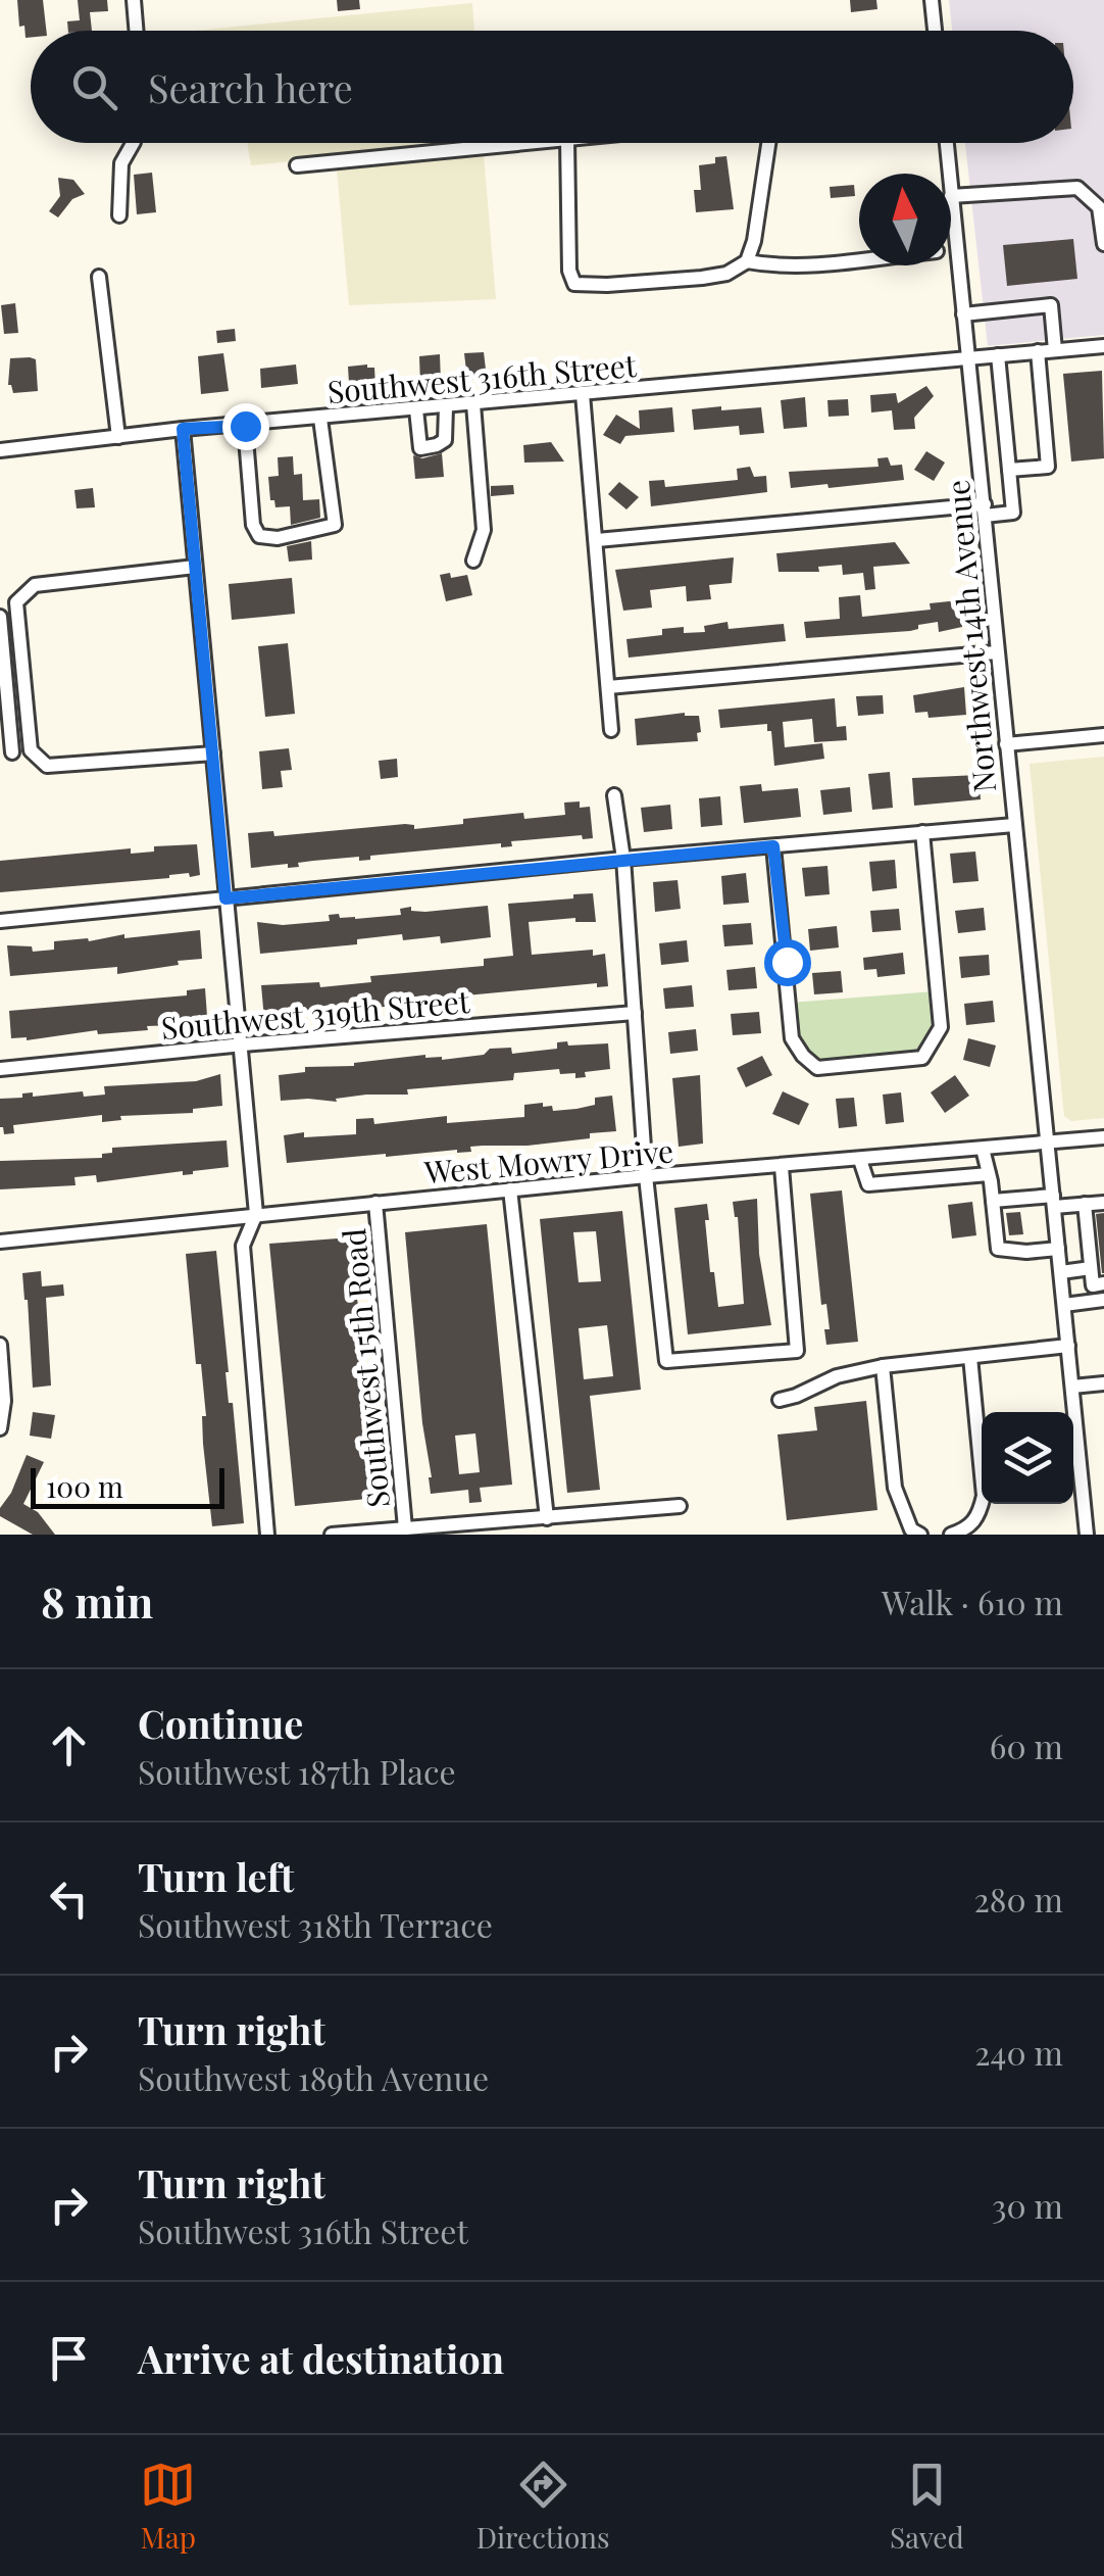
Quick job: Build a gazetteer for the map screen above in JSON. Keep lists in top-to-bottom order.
{
  "streets": {
    "street": [
      "Southwest 316th Street",
      "Northwest 14th Avenue",
      "Southwest 319th Street",
      "West Mowry Drive",
      "Southwest 15th Road"
    ]
  },
  "crossings": [
    ["Southwest 316th Street", "Northwest 14th Avenue"],
    ["Northwest 14th Avenue", "West Mowry Drive"],
    ["West Mowry Drive", "Southwest 15th Road"]
  ],
  "scale_bar": "100 m",
  "north": "top",
  "page": {
    "search": "Search here",
    "scale": "100 m",
    "heading": ["8 min", "Walk · 610 m"],
    "list": [
      ["Continue", "Southwest 187th Place", "60 m"],
      ["Turn left", "Southwest 318th Terrace", "280 m"],
      ["Turn right", "Southwest 189th Avenue", "240 m"],
      ["Turn right", "Southwest 316th Street", "30 m"],
      "Arrive at destination"
    ],
    "nav": ["Map", "Directions", "Saved"]
  }
}
